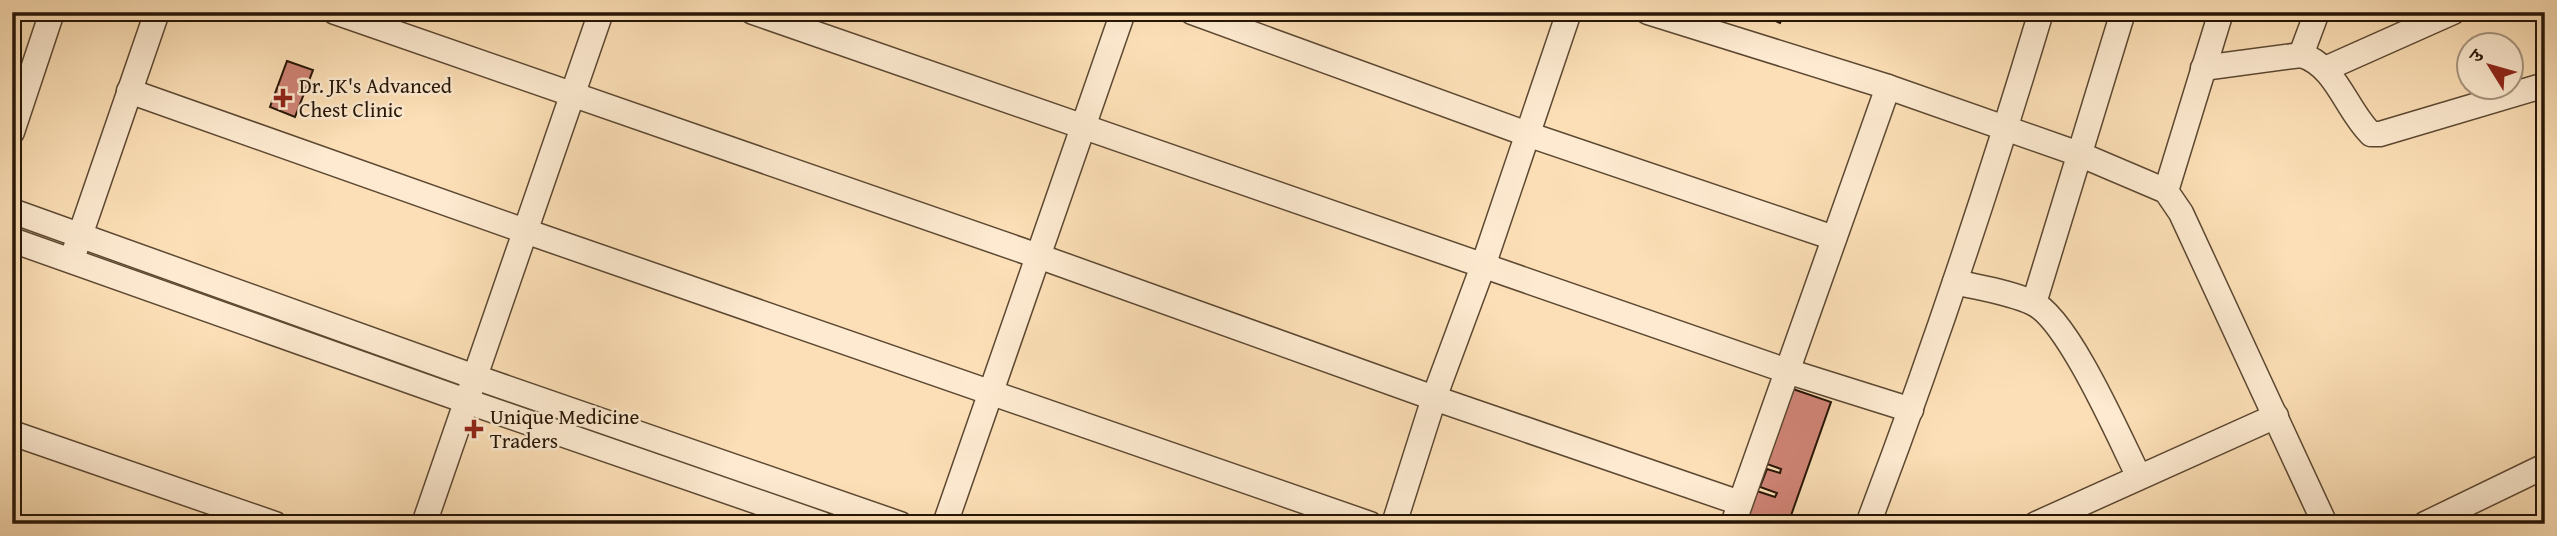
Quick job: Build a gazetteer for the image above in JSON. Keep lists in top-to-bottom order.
{
  "places": {
    "health": ["Dr. JK's Advanced Chest Clinic", "Unique Medicine Traders"]
  },
  "north": "top left"
}
